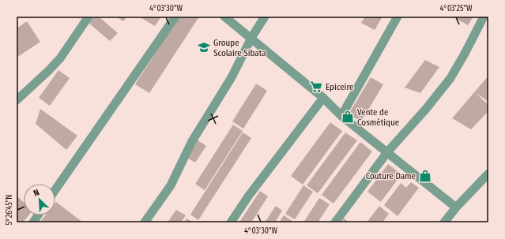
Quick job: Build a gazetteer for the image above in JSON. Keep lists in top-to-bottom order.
{
  "places": {
    "school or university": ["Groupe Scolaire Sibata"],
    "supermarket": ["Epiceire"],
    "shop": ["Vente de Cosmétique", "Couture Dame"]
  },
  "north": "top left",
  "coordinates": ["4°03'30\"W", "4°03'25\"W", "5°26'45\"N"]
}
